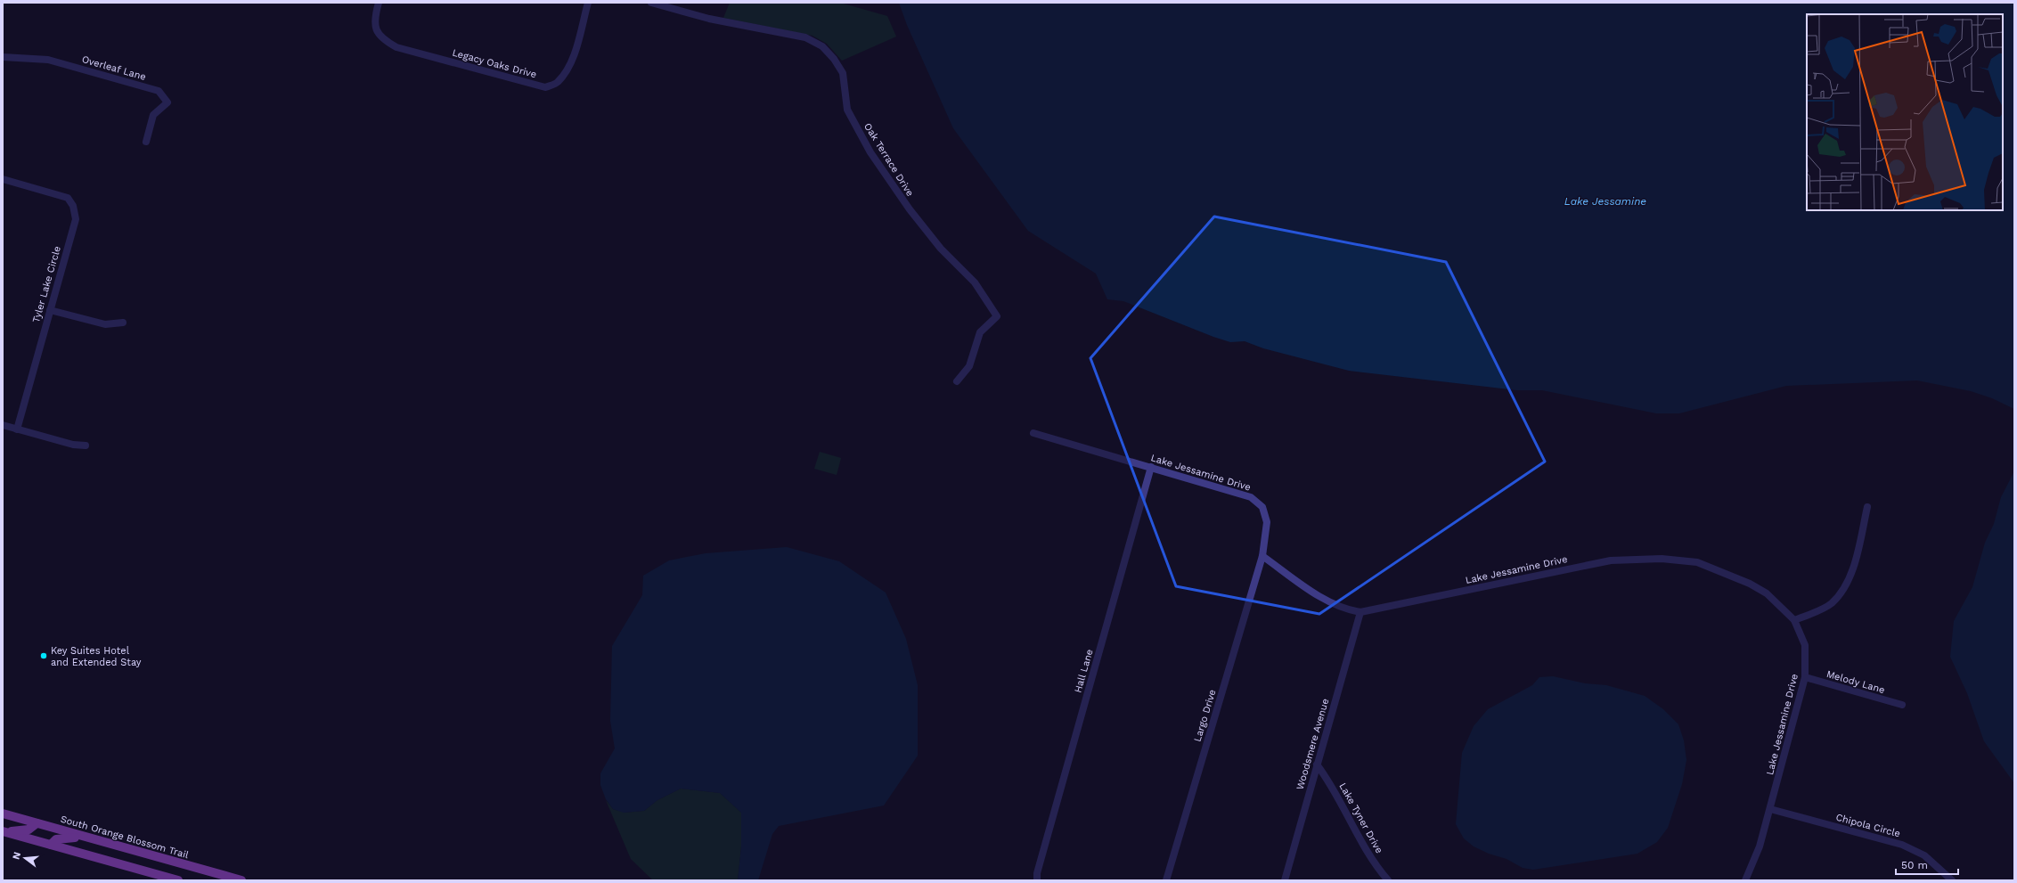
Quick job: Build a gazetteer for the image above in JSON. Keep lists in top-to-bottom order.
{
  "streets": {
    "main road": ["South Orange Blossom Trail"],
    "street": [
      "Legacy Oaks Drive",
      "Overleaf Lane",
      "Oak Terrace Drive",
      "Tyler Lake Circle",
      "Lake Jessamine Drive",
      "Hall Lane",
      "Melody Lane",
      "Largo Drive",
      "Woodsmere Avenue",
      "Lake Tyner Drive",
      "Chipola Circle"
    ]
  },
  "crossings": [
    ["Lake Jessamine Drive", "Hall Lane"],
    ["Lake Jessamine Drive", "Melody Lane"],
    ["Lake Jessamine Drive", "Largo Drive"],
    ["Lake Jessamine Drive", "Woodsmere Avenue"],
    ["Lake Jessamine Drive", "Chipola Circle"],
    ["Woodsmere Avenue", "Lake Tyner Drive"]
  ],
  "water": ["Lake Jessamine"],
  "places": ["Key Suites Hotel and Extended Stay"],
  "scale_bar": "50 m",
  "north": "left"
}
